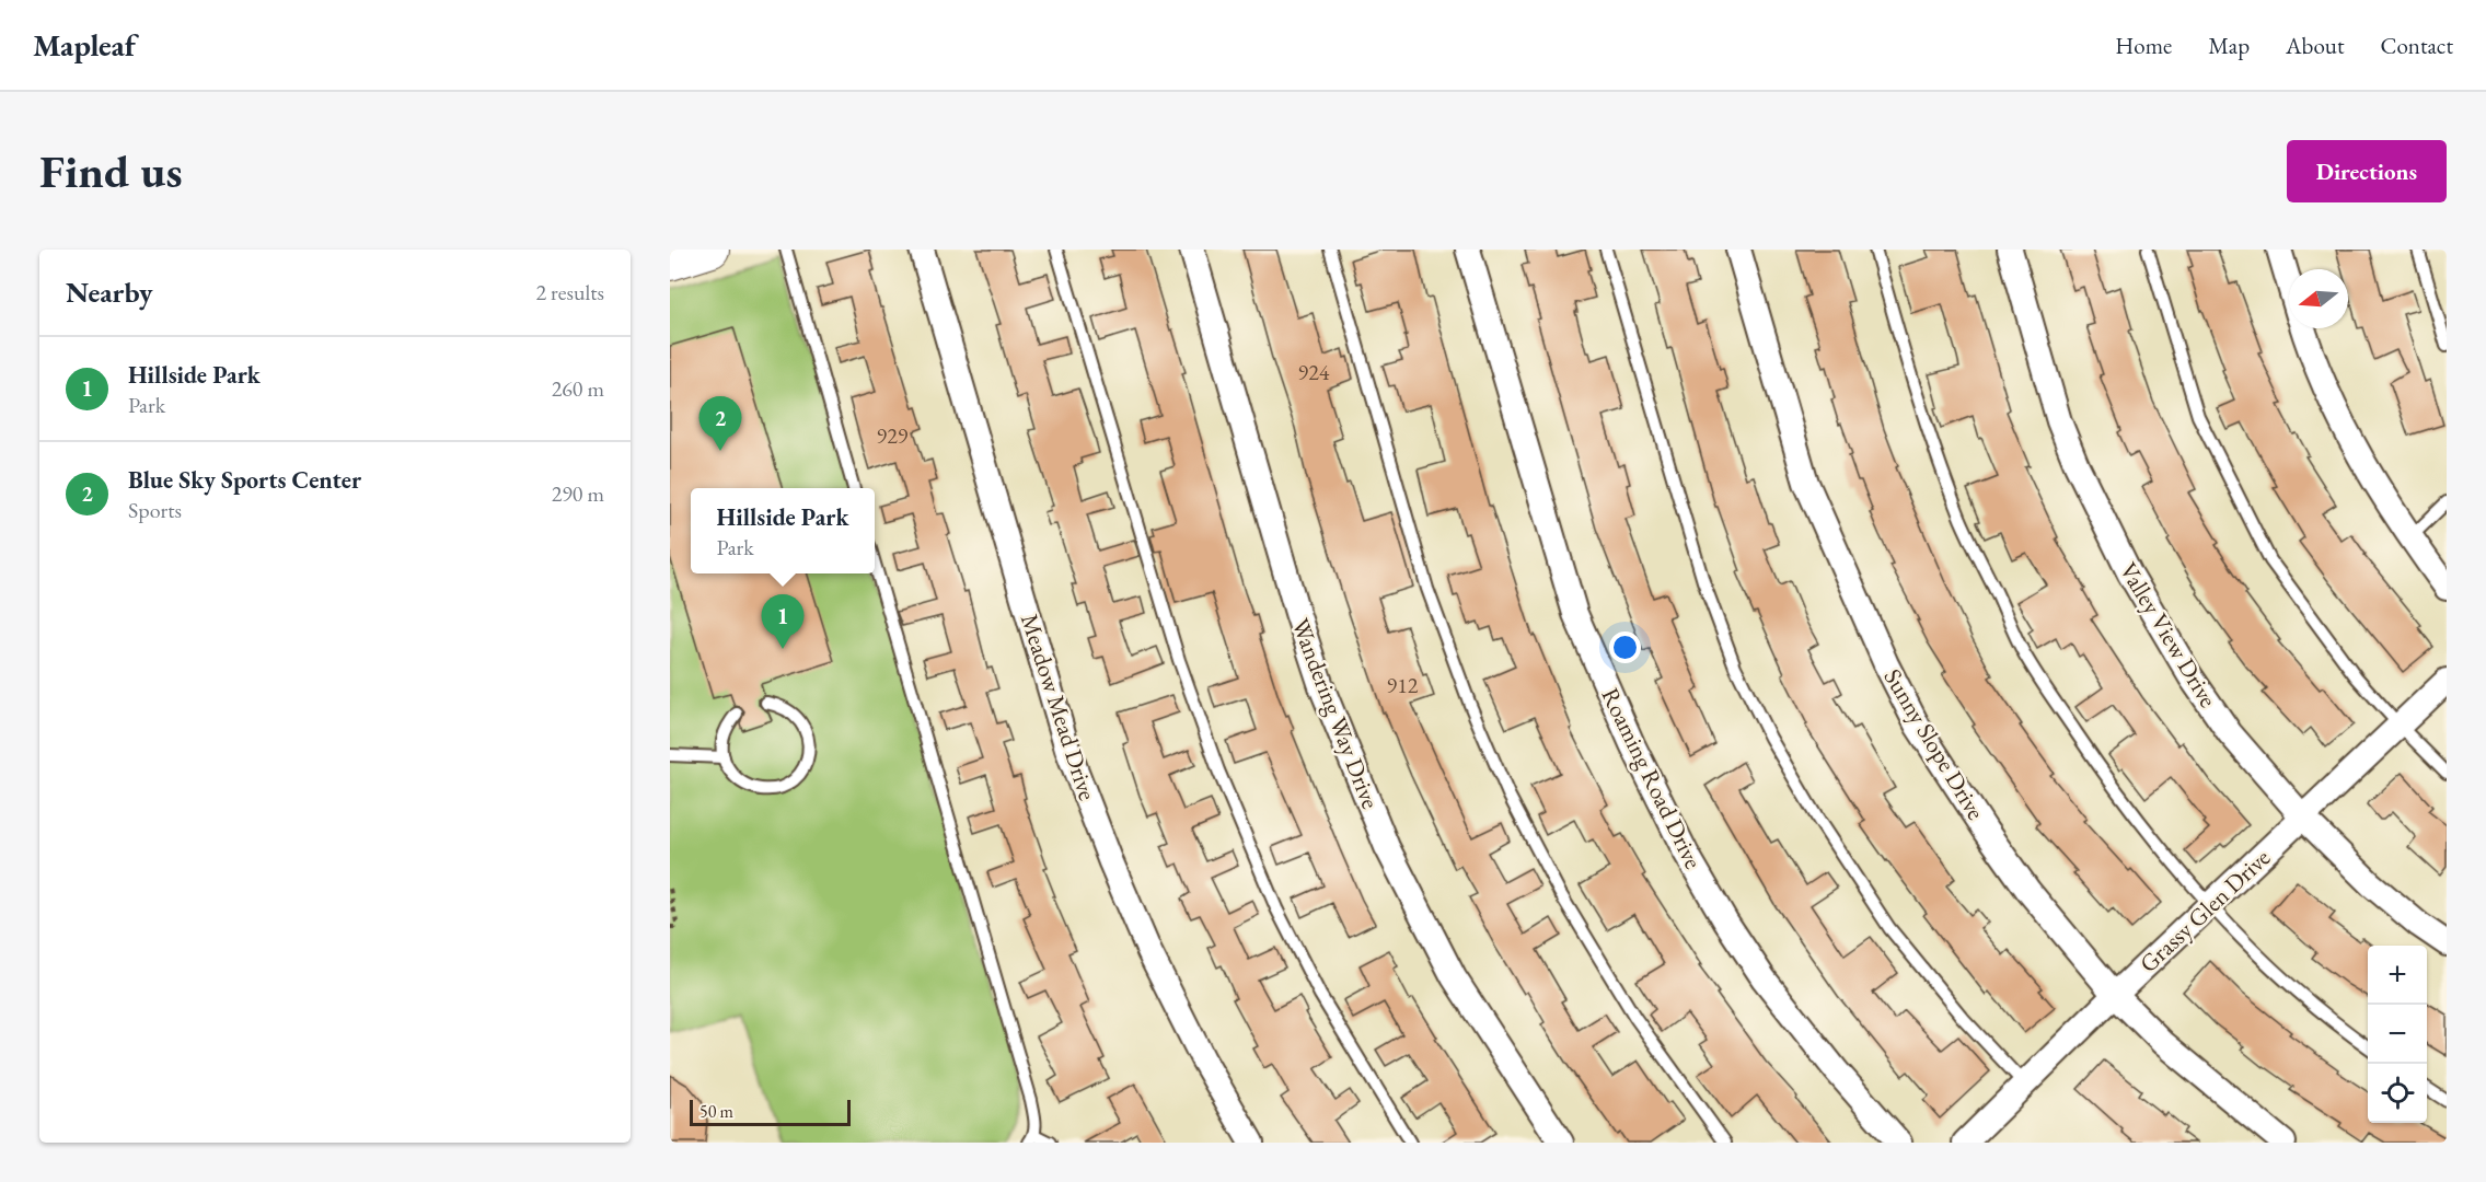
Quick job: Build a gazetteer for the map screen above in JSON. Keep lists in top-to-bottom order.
{
  "streets": {
    "street": [
      "Valley View Drive",
      "Meadow Mead Drive",
      "Wandering Way Drive",
      "Sunny Slope Drive",
      "Roaming Road Drive",
      "Grassy Glen Drive"
    ]
  },
  "crossings": [
    ["Valley View Drive", "Grassy Glen Drive"],
    ["Sunny Slope Drive", "Grassy Glen Drive"]
  ],
  "house_numbers": ["924", "929", "912"],
  "scale_bar": "50 m",
  "north": "left",
  "page": {
    "header": "Mapleaf",
    "nav": [
      "Home",
      "Map",
      "About",
      "Contact"
    ],
    "buttons": "Directions",
    "title": "Find us",
    "heading": ["Nearby", "2 results"],
    "list": [
      {
        "mark": "1",
        "name": "Hillside Park",
        "note": "Park",
        "value": "260 m"
      },
      {
        "mark": "2",
        "name": "Blue Sky Sports Center",
        "note": "Sports",
        "value": "290 m"
      }
    ],
    "pins": ["2", "1"],
    "popup": ["Hillside Park", "Park"],
    "map_buttons": ["+", "−"],
    "scale": "50 m"
  }
}
